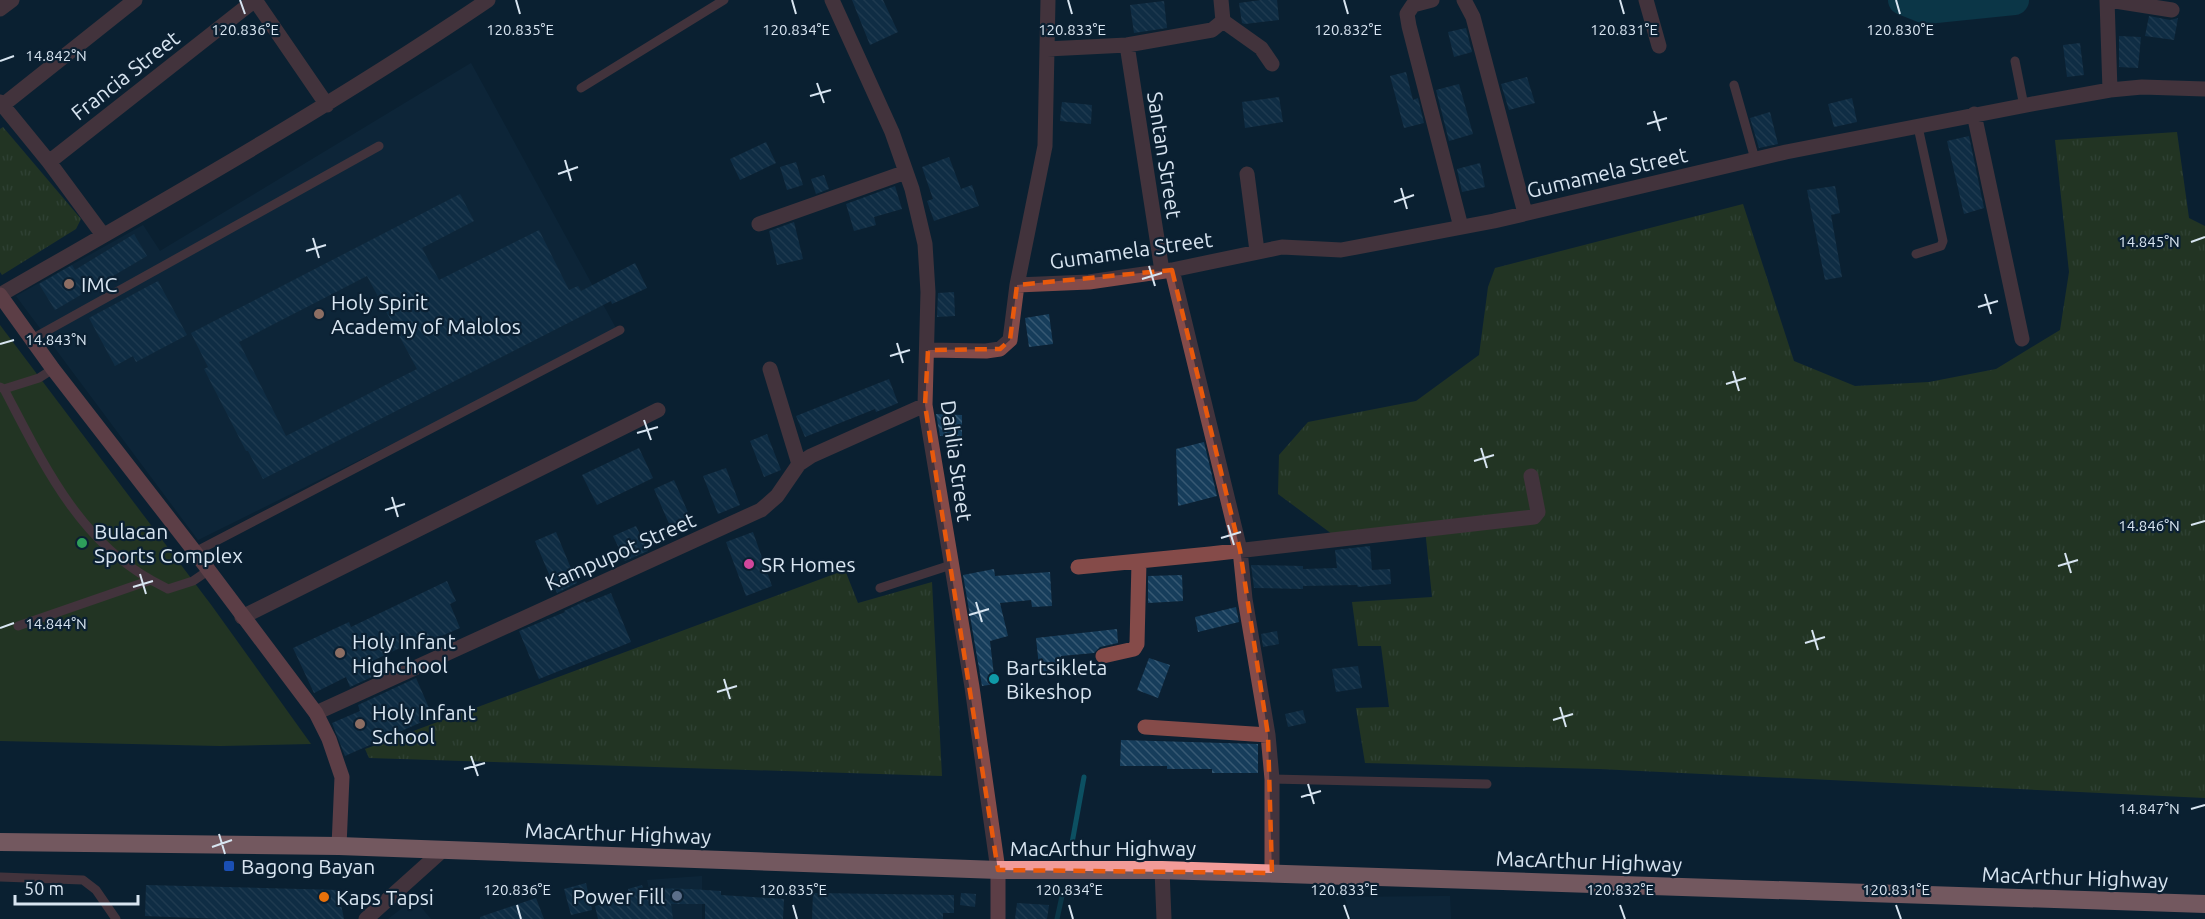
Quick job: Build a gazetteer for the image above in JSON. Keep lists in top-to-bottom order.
{
  "streets": {
    "highway": ["MacArthur Highway"],
    "street": [
      "Francia Street",
      "Santan Street",
      "Gumamela Street",
      "Dahlia Street",
      "Kampupot Street"
    ]
  },
  "crossings": [
    ["Santan Street", "Gumamela Street"],
    ["Santan Street", "MacArthur Highway"],
    ["Dahlia Street", "Kampupot Street"],
    ["Dahlia Street", "MacArthur Highway"]
  ],
  "places": {
    "other": [
      "IMC",
      "Holy Spirit Academy of Malolos",
      "Bulacan Sports Complex",
      "SR Homes",
      "Holy Infant Highchool",
      "Bartsikleta Bikeshop",
      "Holy Infant School",
      "Power Fill",
      "Kaps Tapsi"
    ],
    "transit": ["Bagong Bayan"]
  },
  "scale_bar": "50 m",
  "coordinates": [
    "120.836°E",
    "120.835°E",
    "120.834°E",
    "120.833°E",
    "120.832°E",
    "120.831°E",
    "120.830°E",
    "14.842°N",
    "14.845°N",
    "14.843°N",
    "14.846°N",
    "14.844°N",
    "14.847°N"
  ]
}
